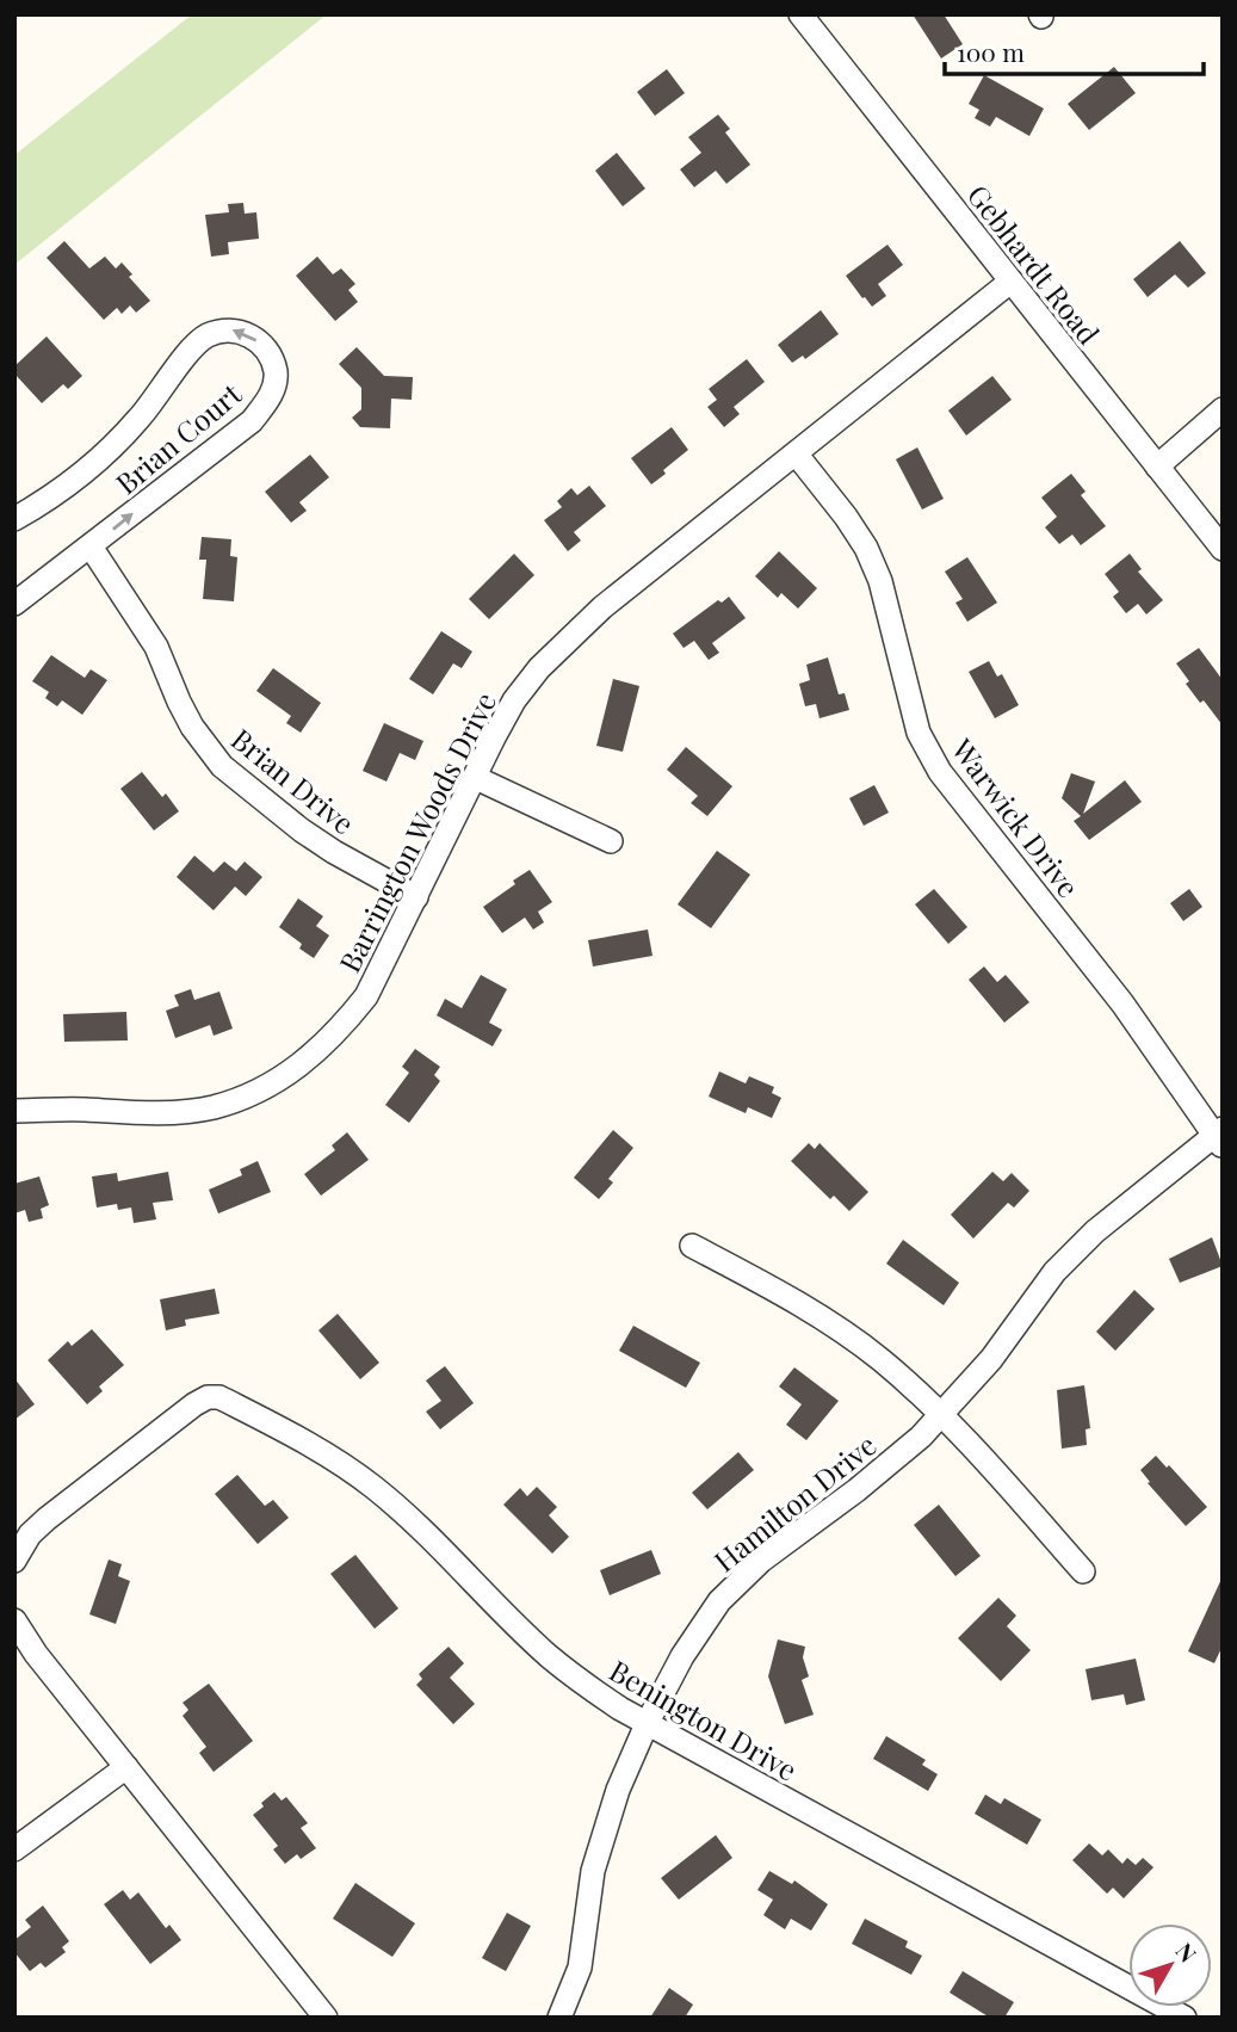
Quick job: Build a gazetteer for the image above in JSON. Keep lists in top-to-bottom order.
{
  "streets": {
    "street": [
      "Gebhardt Road",
      "Brian Court",
      "Brian Drive",
      "Warwick Drive",
      "Barrington Woods Drive",
      "Hamilton Drive",
      "Benington Drive"
    ]
  },
  "crossings": [
    ["Gebhardt Road", "Barrington Woods Drive"],
    ["Brian Court", "Brian Drive"],
    ["Brian Drive", "Barrington Woods Drive"],
    ["Warwick Drive", "Barrington Woods Drive"],
    ["Warwick Drive", "Hamilton Drive"],
    ["Hamilton Drive", "Benington Drive"]
  ],
  "scale_bar": "100 m",
  "north": "top right"
}
